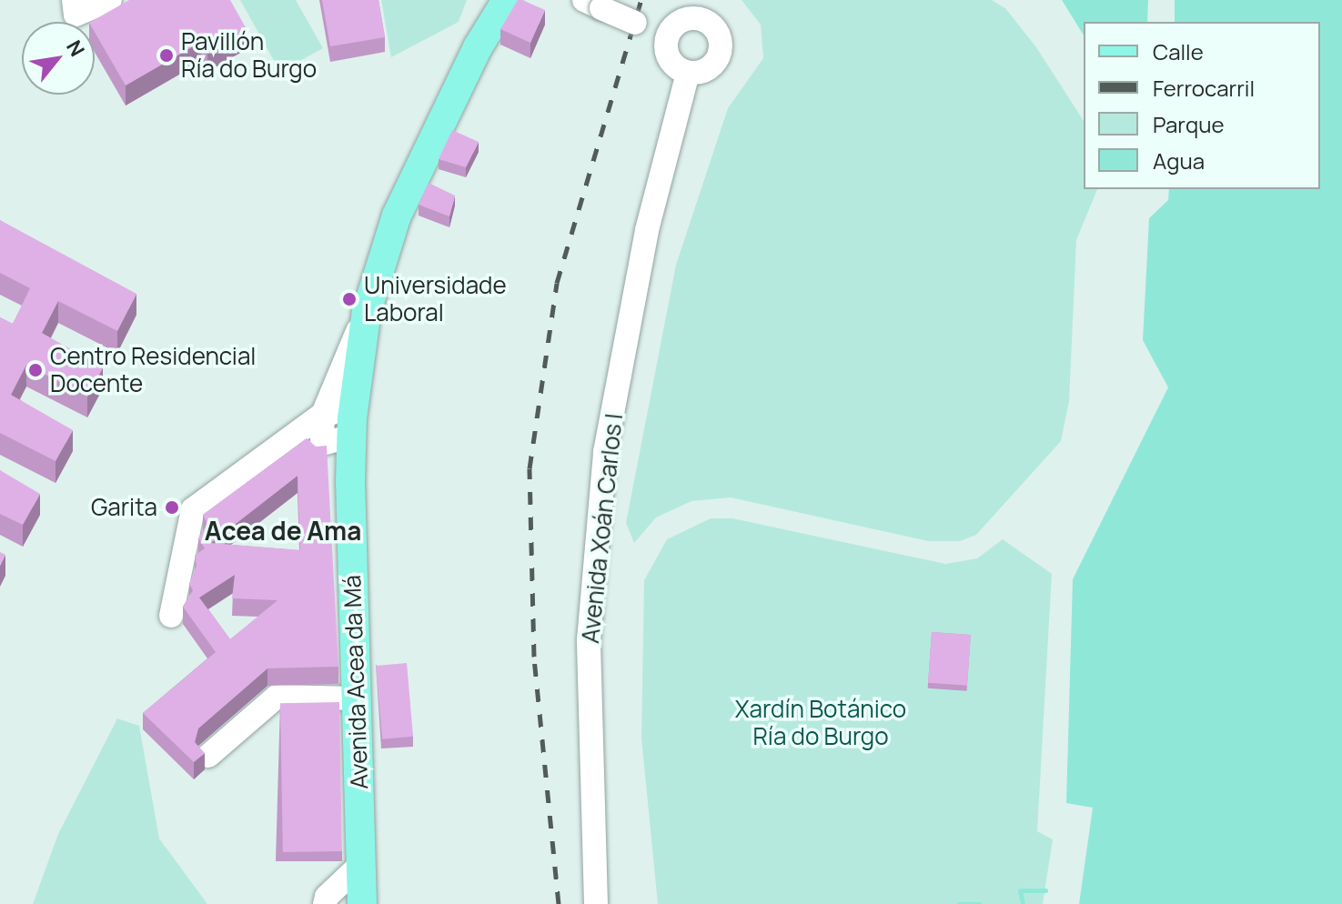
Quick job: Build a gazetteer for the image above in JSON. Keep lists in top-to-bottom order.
{
  "streets": {
    "main road": ["Avenida Acea da Má"],
    "street": ["Avenida Xoán Carlos I"]
  },
  "districts": ["Acea de Ama"],
  "parks": ["Xardín Botánico Ría do Burgo"],
  "places": [
    "Pavillón Ría do Burgo",
    "Universidade Laboral",
    "Centro Residencial Docente",
    "Garita"
  ],
  "legend": [
    "Calle",
    "Ferrocarril",
    "Parque",
    "Agua"
  ],
  "north": "top right"
}
